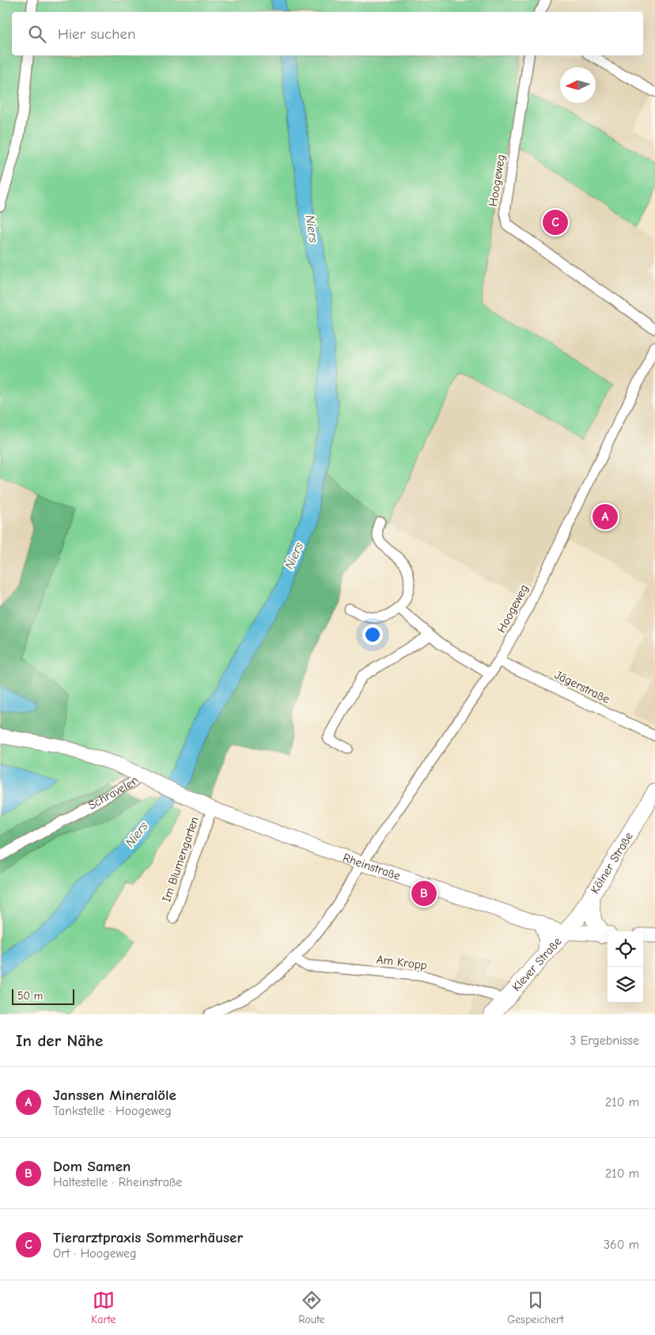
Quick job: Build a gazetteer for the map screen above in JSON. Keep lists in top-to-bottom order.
{
  "streets": {
    "main road": [
      "Schravelen",
      "Kölner Straße",
      "Rheinstraße",
      "Klever Straße"
    ],
    "street": [
      "Hoogeweg",
      "Jägerstraße",
      "Im Blumengarten",
      "Am Kropp"
    ]
  },
  "crossings": [
    ["Hoogeweg", "Jägerstraße"],
    ["Hoogeweg", "Rheinstraße"],
    ["Hoogeweg", "Am Kropp"],
    ["Schravelen", "Rheinstraße"],
    ["Im Blumengarten", "Rheinstraße"],
    ["Kölner Straße", "Rheinstraße"],
    ["Kölner Straße", "Klever Straße"],
    ["Rheinstraße", "Klever Straße"],
    ["Am Kropp", "Klever Straße"]
  ],
  "water": ["Niers"],
  "scale_bar": "50 m",
  "north": "left",
  "page": {
    "search": "Hier suchen",
    "pins": ["C", "A", "B"],
    "scale": "50 m",
    "heading": ["In der Nähe", "3 Ergebnisse"],
    "list": [
      {
        "mark": "A",
        "name": "Janssen Mineralöle",
        "note": "Tankstelle · Hoogeweg",
        "value": "210 m"
      },
      {
        "mark": "B",
        "name": "Dom Samen",
        "note": "Haltestelle · Rheinstraße",
        "value": "210 m"
      },
      {
        "mark": "C",
        "name": "Tierarztpraxis Sommerhäuser",
        "note": "Ort · Hoogeweg",
        "value": "360 m"
      }
    ],
    "nav": ["Karte", "Route", "Gespeichert"]
  }
}
